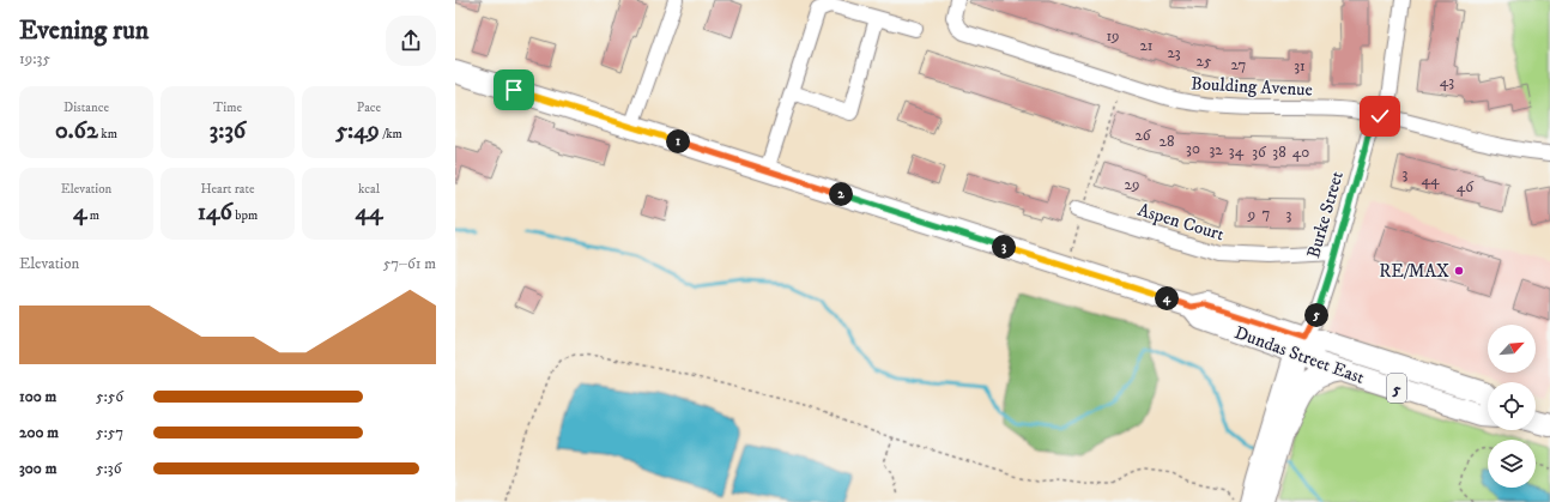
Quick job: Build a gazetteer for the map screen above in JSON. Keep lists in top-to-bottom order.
{
  "streets": {
    "main road": ["Dundas Street East", "5"],
    "street": ["Boulding Avenue", "Burke Street", "Aspen Court"]
  },
  "crossings": [
    ["Boulding Avenue", "Burke Street"],
    ["Burke Street", "Aspen Court"],
    ["Burke Street", "Dundas Street East"]
  ],
  "places": ["RE/MAX"],
  "house_numbers": [
    "19",
    "21",
    "23",
    "25",
    "27",
    "31",
    "43",
    "26",
    "28",
    "30",
    "32",
    "34",
    "36",
    "38",
    "40",
    "3",
    "44",
    "29",
    "46",
    "7",
    "9",
    "3"
  ],
  "north": "top right",
  "page": {
    "heading": ["Evening run", "19:35"],
    "stats": [
      ["Distance", "0.62 km"],
      ["Time", "3:36"],
      ["Pace", "5:49 /km"],
      ["Elevation", "4 m"],
      ["Heart rate", "146 bpm"],
      ["kcal", "44"]
    ],
    "pins": [
      "1",
      "2",
      "3",
      "4",
      "5"
    ],
    "chart": ["Elevation", "57–61 m"],
    "list": [
      {
        "name": "100 m",
        "note": "5:56"
      },
      {
        "name": "200 m",
        "note": "5:57"
      },
      {
        "name": "300 m",
        "note": "5:36"
      }
    ]
  }
}
